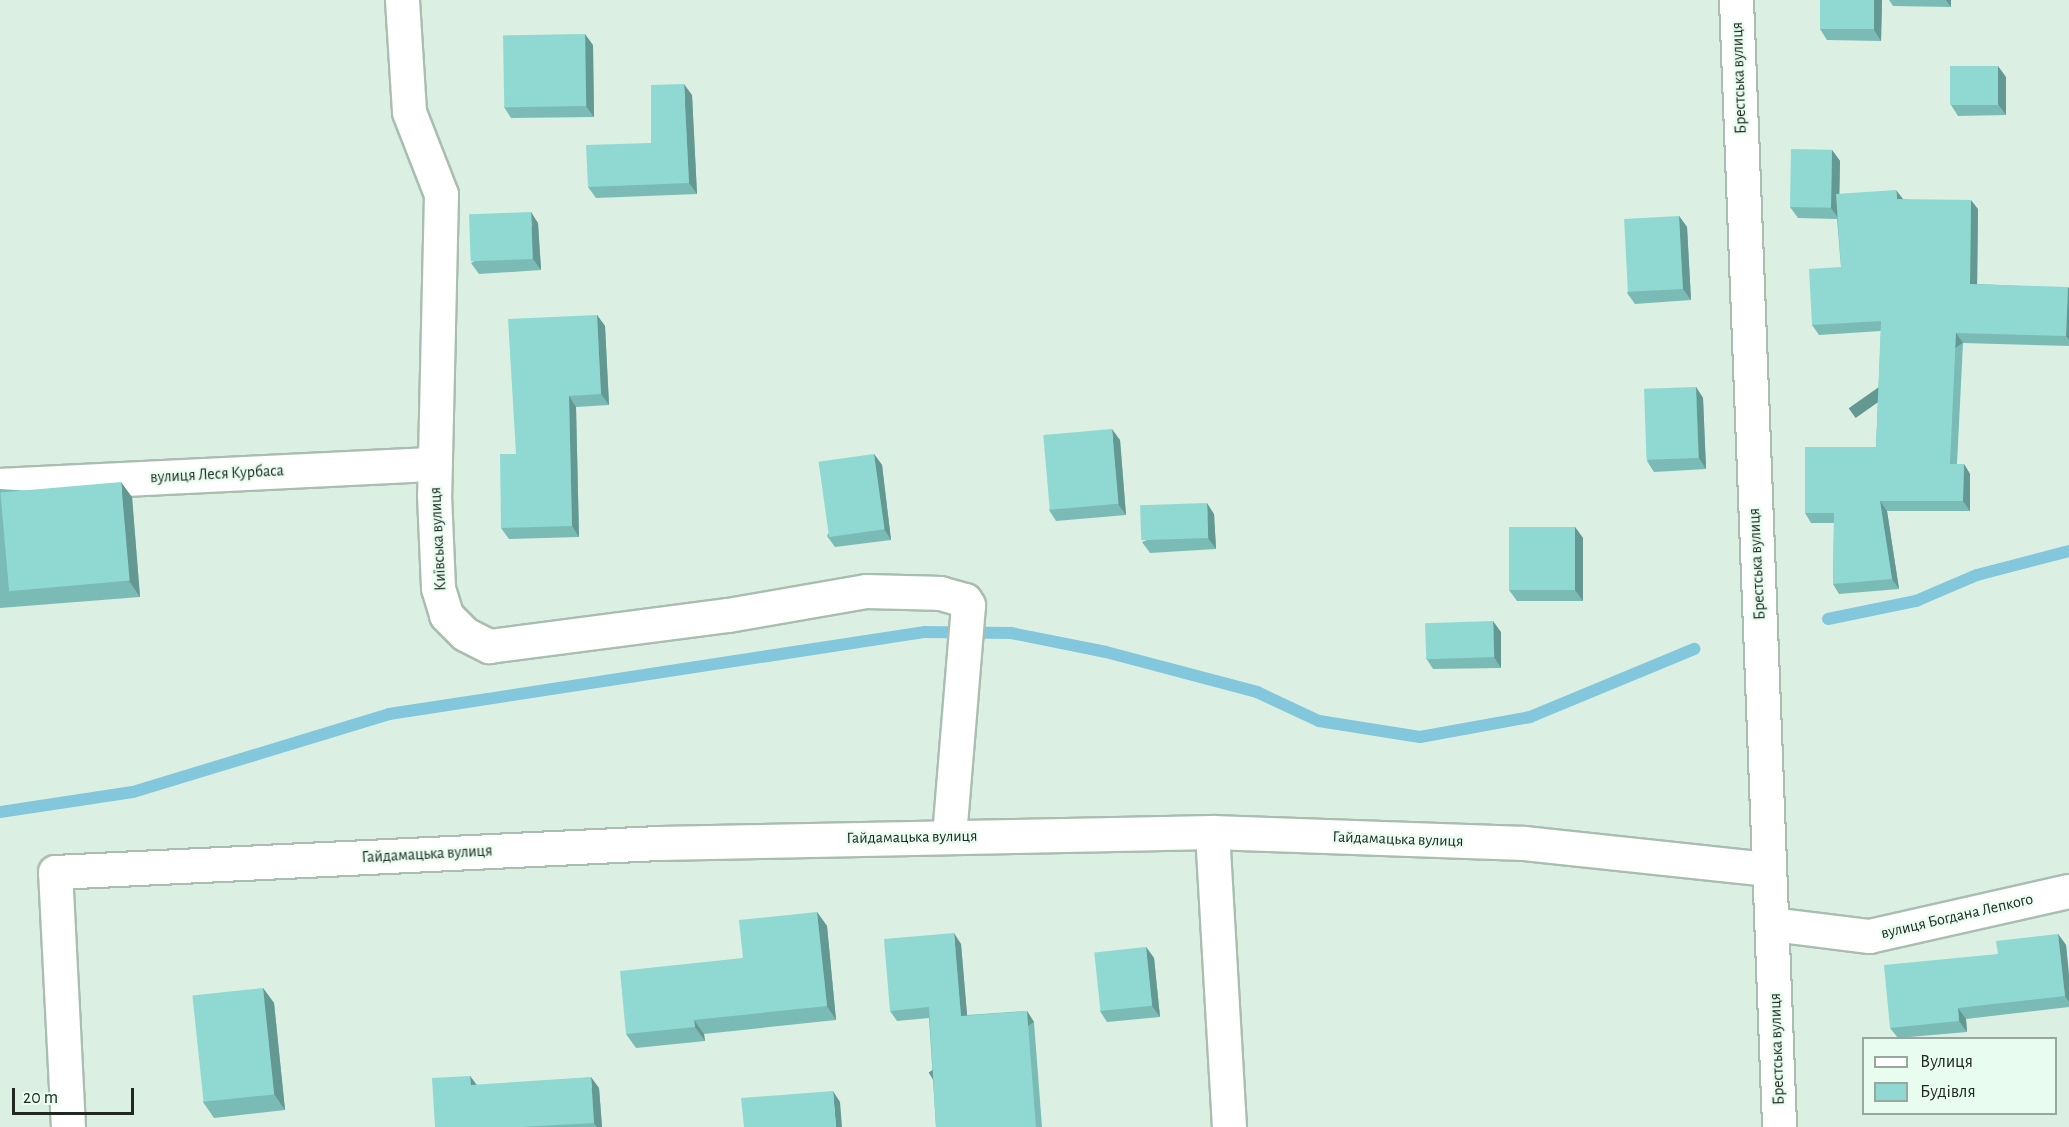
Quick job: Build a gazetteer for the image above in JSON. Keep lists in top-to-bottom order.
{
  "streets": {
    "street": [
      "Брестська вулиця",
      "вулиця Леся Курбаса",
      "Київська вулиця",
      "Гайдамацька вулиця",
      "вулиця Богдана Лепкого"
    ]
  },
  "crossings": [
    ["Брестська вулиця", "Гайдамацька вулиця"],
    ["Брестська вулиця", "вулиця Богдана Лепкого"],
    ["вулиця Леся Курбаса", "Київська вулиця"],
    ["Київська вулиця", "Гайдамацька вулиця"]
  ],
  "legend": ["Вулиця", "Будівля"],
  "scale_bar": "20 m"
}
